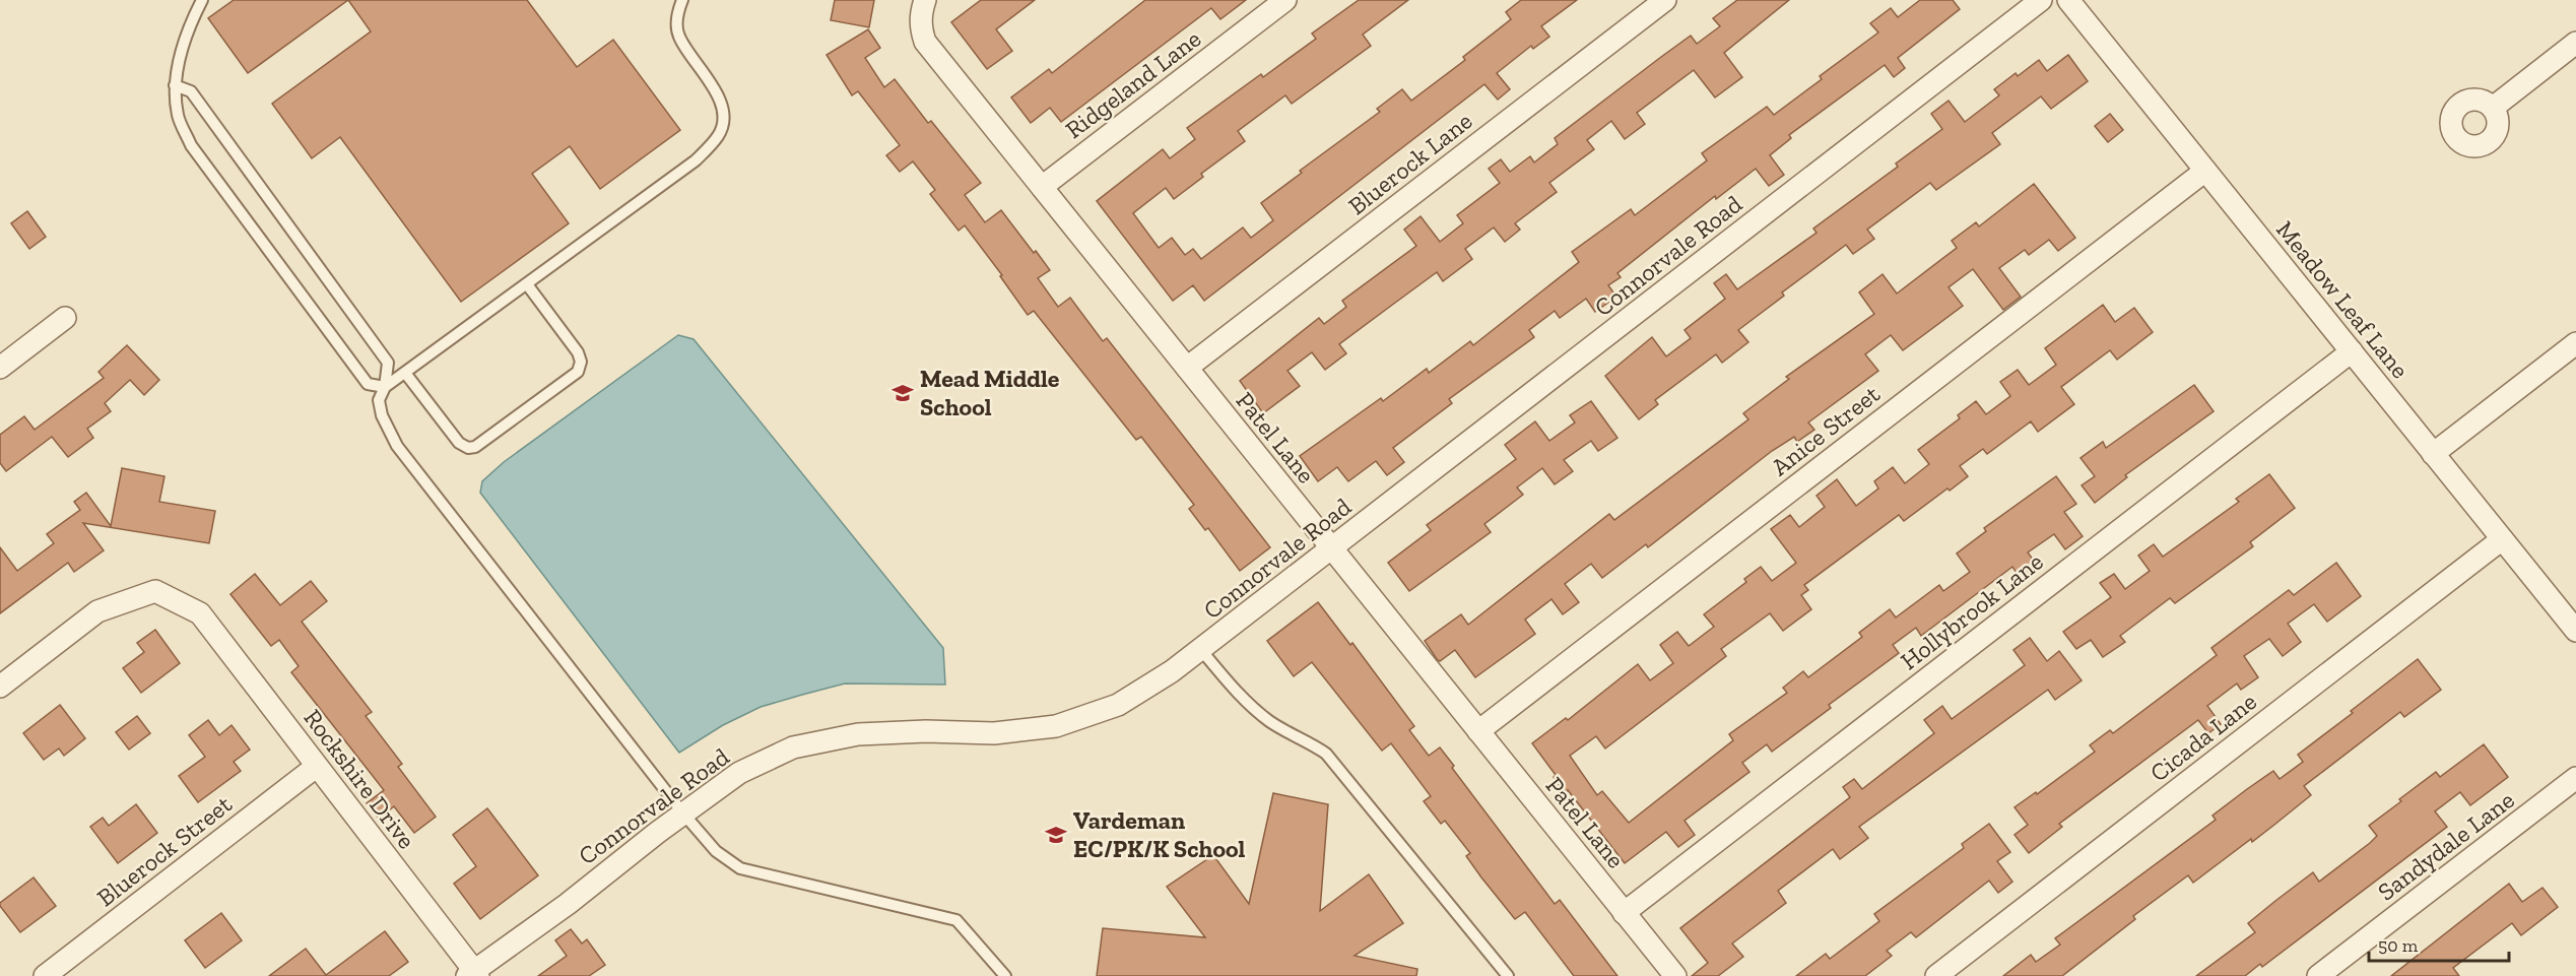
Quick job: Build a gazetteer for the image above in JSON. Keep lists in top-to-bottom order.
{
  "streets": {
    "street": [
      "Ridgeland Lane",
      "Bluerock Lane",
      "Connorvale Road",
      "Meadow Leaf Lane",
      "Anice Street",
      "Patel Lane",
      "Hollybrook Lane",
      "Cicada Lane",
      "Rockshire Drive",
      "Sandydale Lane",
      "Bluerock Street"
    ]
  },
  "crossings": [
    ["Ridgeland Lane", "Patel Lane"],
    ["Bluerock Lane", "Patel Lane"],
    ["Connorvale Road", "Patel Lane"],
    ["Connorvale Road", "Rockshire Drive"],
    ["Meadow Leaf Lane", "Anice Street"],
    ["Meadow Leaf Lane", "Hollybrook Lane"],
    ["Meadow Leaf Lane", "Cicada Lane"],
    ["Anice Street", "Patel Lane"],
    ["Patel Lane", "Hollybrook Lane"],
    ["Rockshire Drive", "Bluerock Street"]
  ],
  "places": {
    "school or university": ["Mead Middle School", "Vardeman EC/PK/K School"]
  },
  "scale_bar": "50 m"
}
